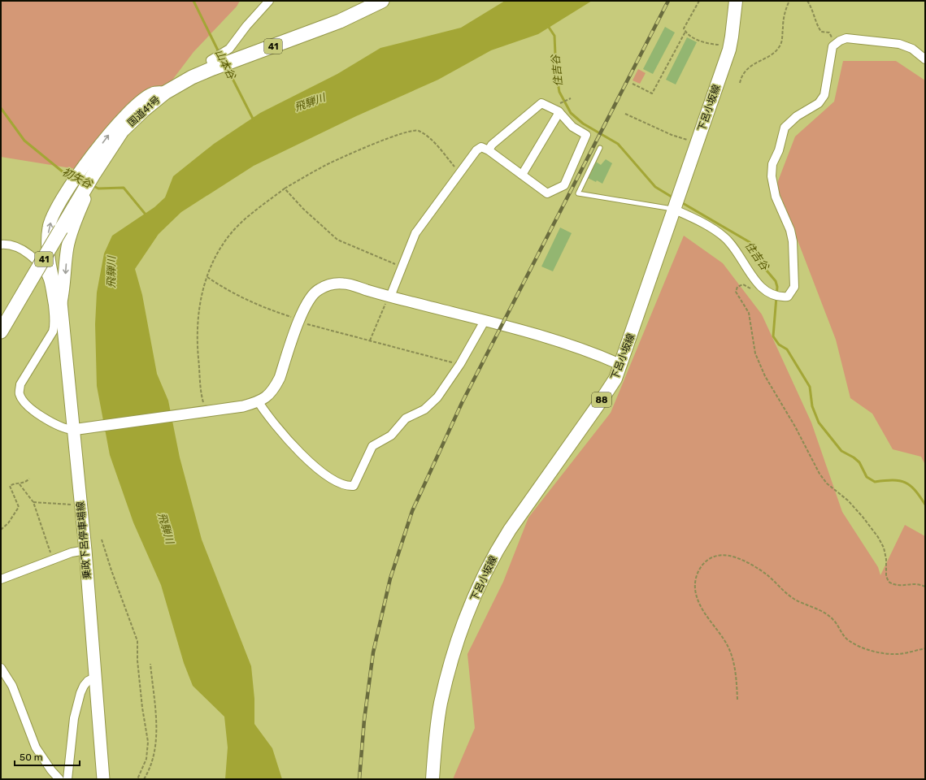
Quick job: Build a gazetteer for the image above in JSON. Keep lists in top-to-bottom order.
{
  "streets": {
    "highway": ["41", "国道41号"],
    "main road": ["下呂小坂線", "88", "乗政下呂停車場線"]
  },
  "water": [
    "山本谷",
    "住吉谷",
    "飛騨川",
    "初矢谷"
  ],
  "scale_bar": "50 m"
}
